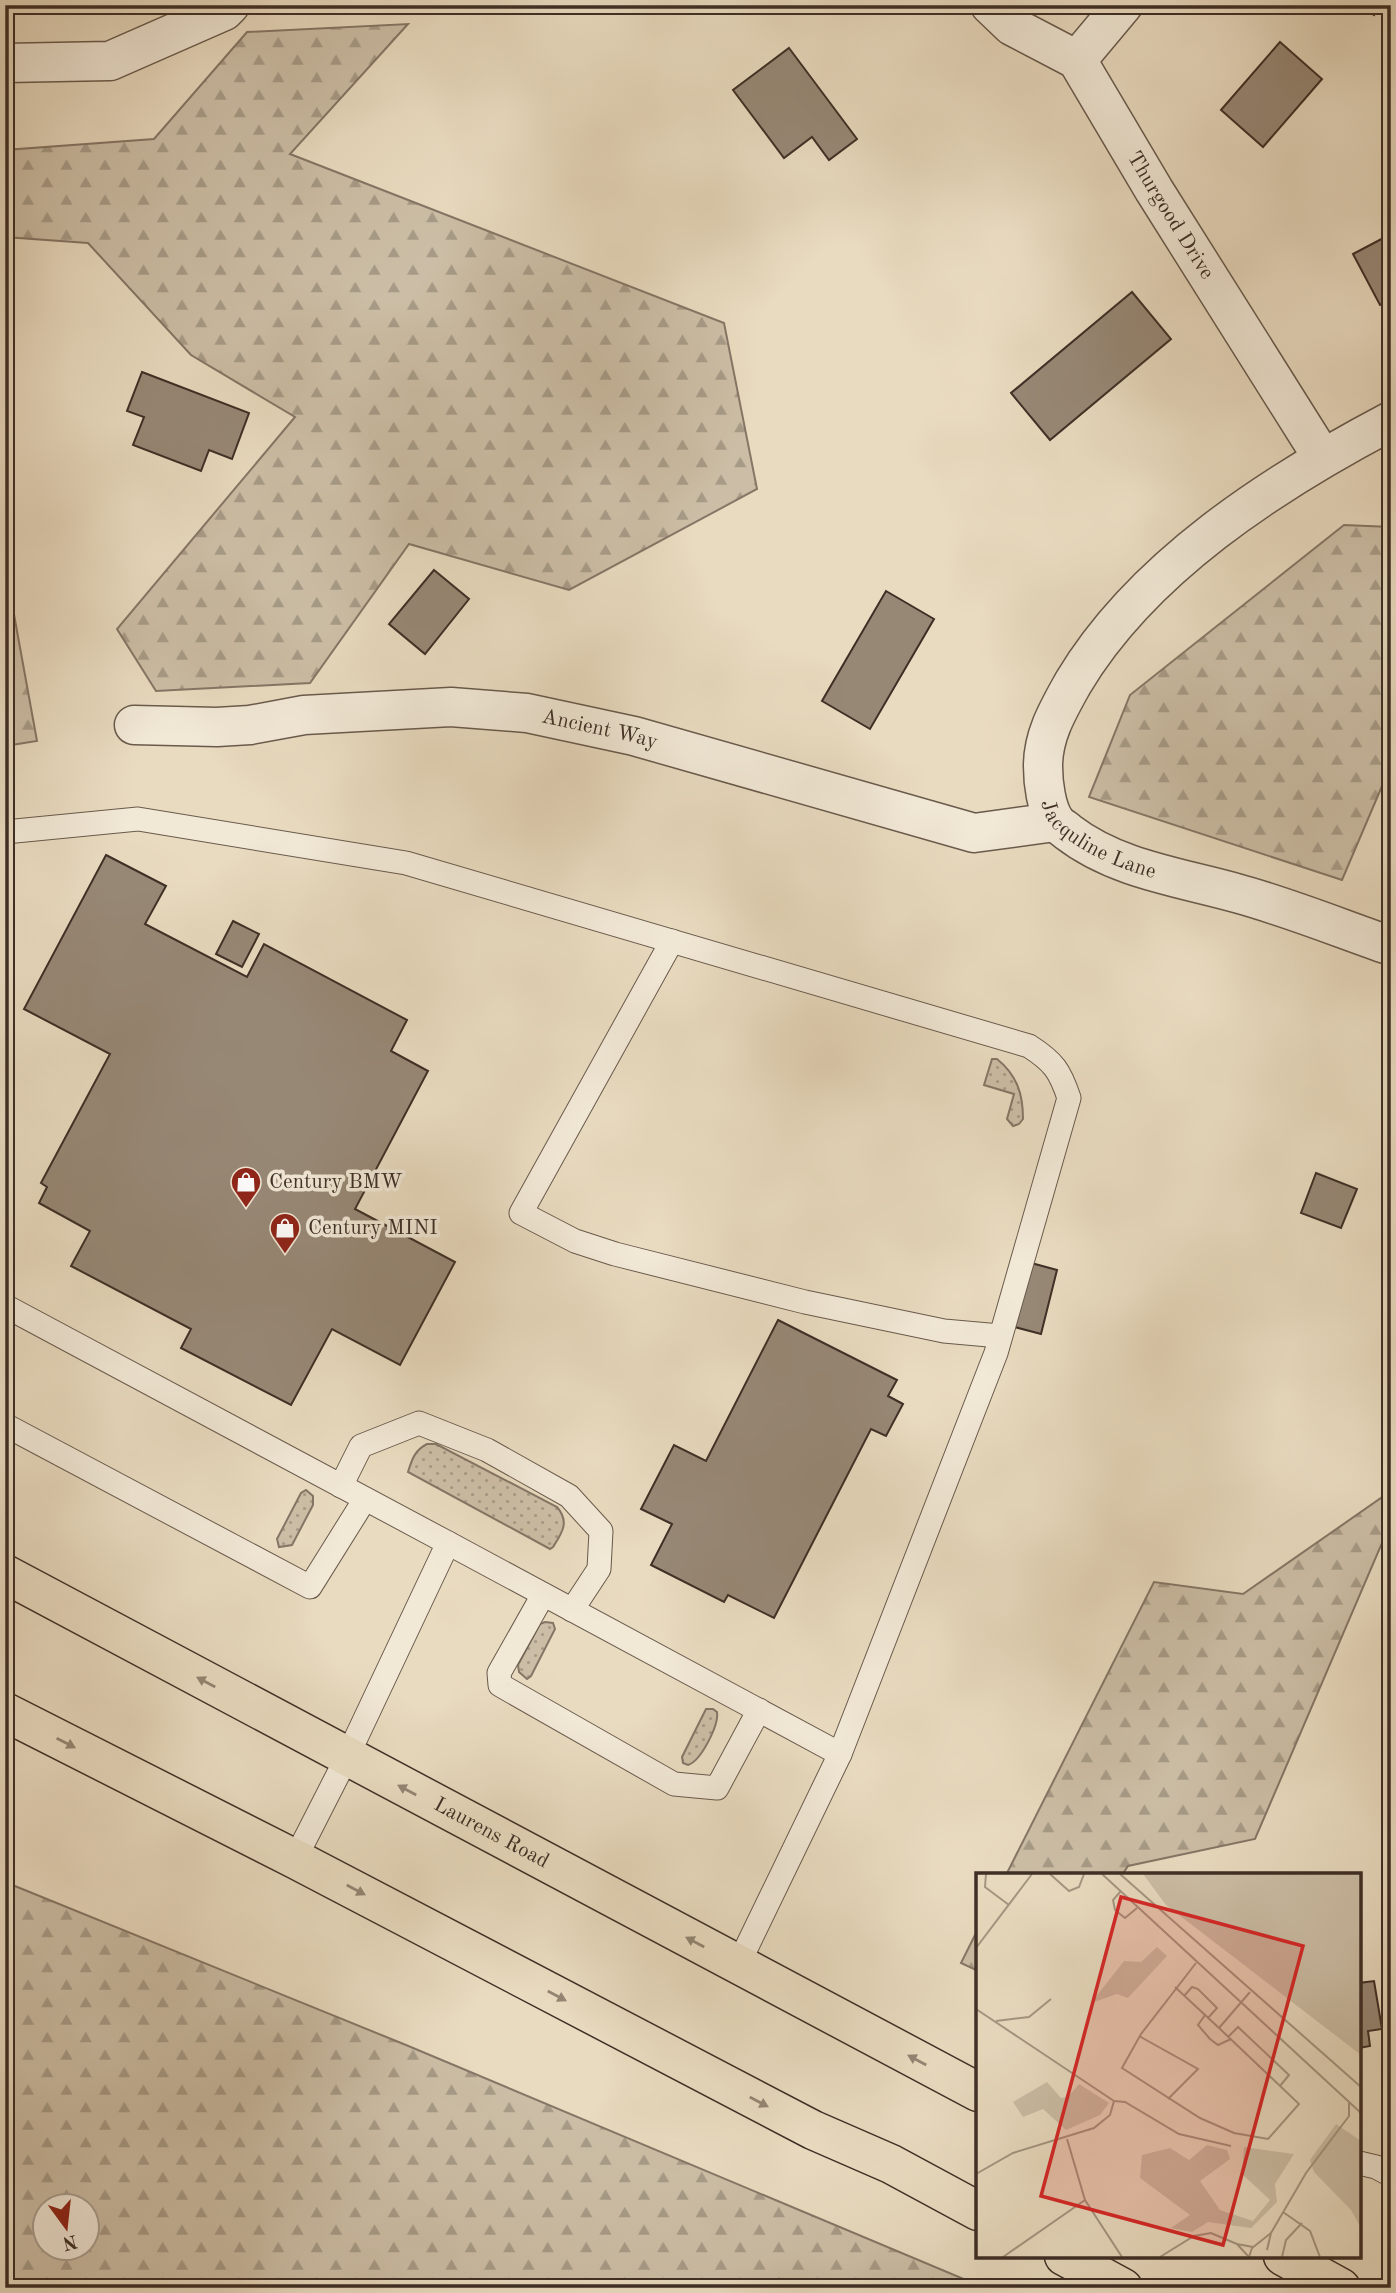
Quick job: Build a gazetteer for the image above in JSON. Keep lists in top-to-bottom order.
{
  "streets": {
    "main road": ["Laurens Road"],
    "street": ["Thurgood Drive", "Ancient Way", "Jacquline Lane"]
  },
  "crossings": [
    ["Thurgood Drive", "Jacquline Lane"],
    ["Ancient Way", "Jacquline Lane"]
  ],
  "places": {
    "shop": ["Century BMW", "Century MINI"]
  },
  "north": "bottom"
}
